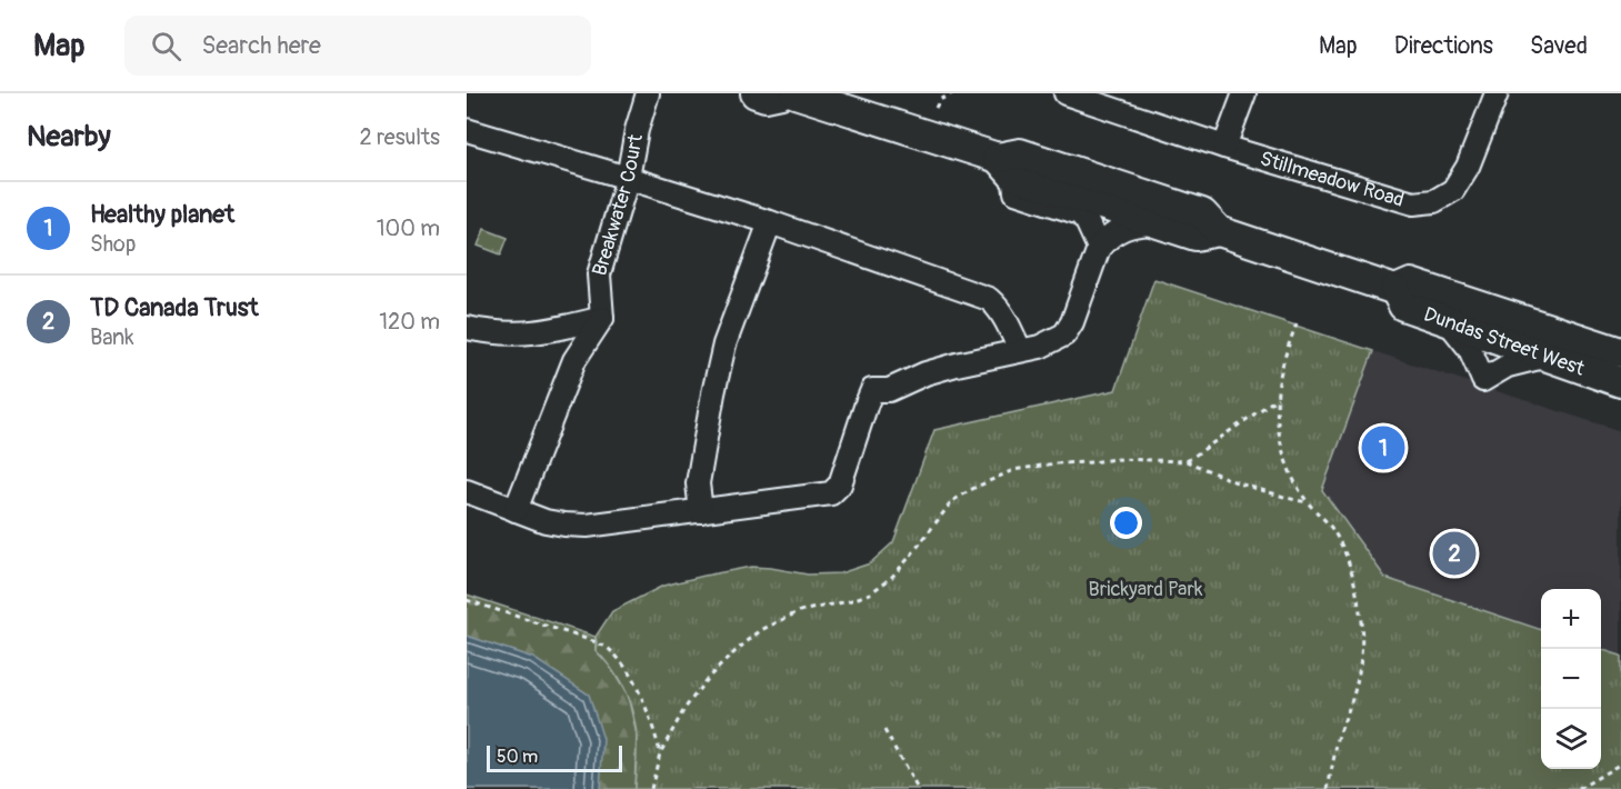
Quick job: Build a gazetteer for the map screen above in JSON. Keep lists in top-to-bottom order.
{
  "streets": {
    "main road": ["Dundas Street West"],
    "street": ["Stillmeadow Road", "Breakwater Court"]
  },
  "parks": ["Brickyard Park"],
  "scale_bar": "50 m",
  "page": {
    "header": "Map",
    "search": "Search here",
    "nav": ["Map", "Directions", "Saved"],
    "heading": ["Nearby", "2 results"],
    "list": [
      {
        "mark": "1",
        "name": "Healthy planet",
        "note": "Shop",
        "value": "100 m"
      },
      {
        "mark": "2",
        "name": "TD Canada Trust",
        "note": "Bank",
        "value": "120 m"
      }
    ],
    "pins": ["1", "2"],
    "map_buttons": ["+", "−"],
    "scale": "50 m"
  }
}
